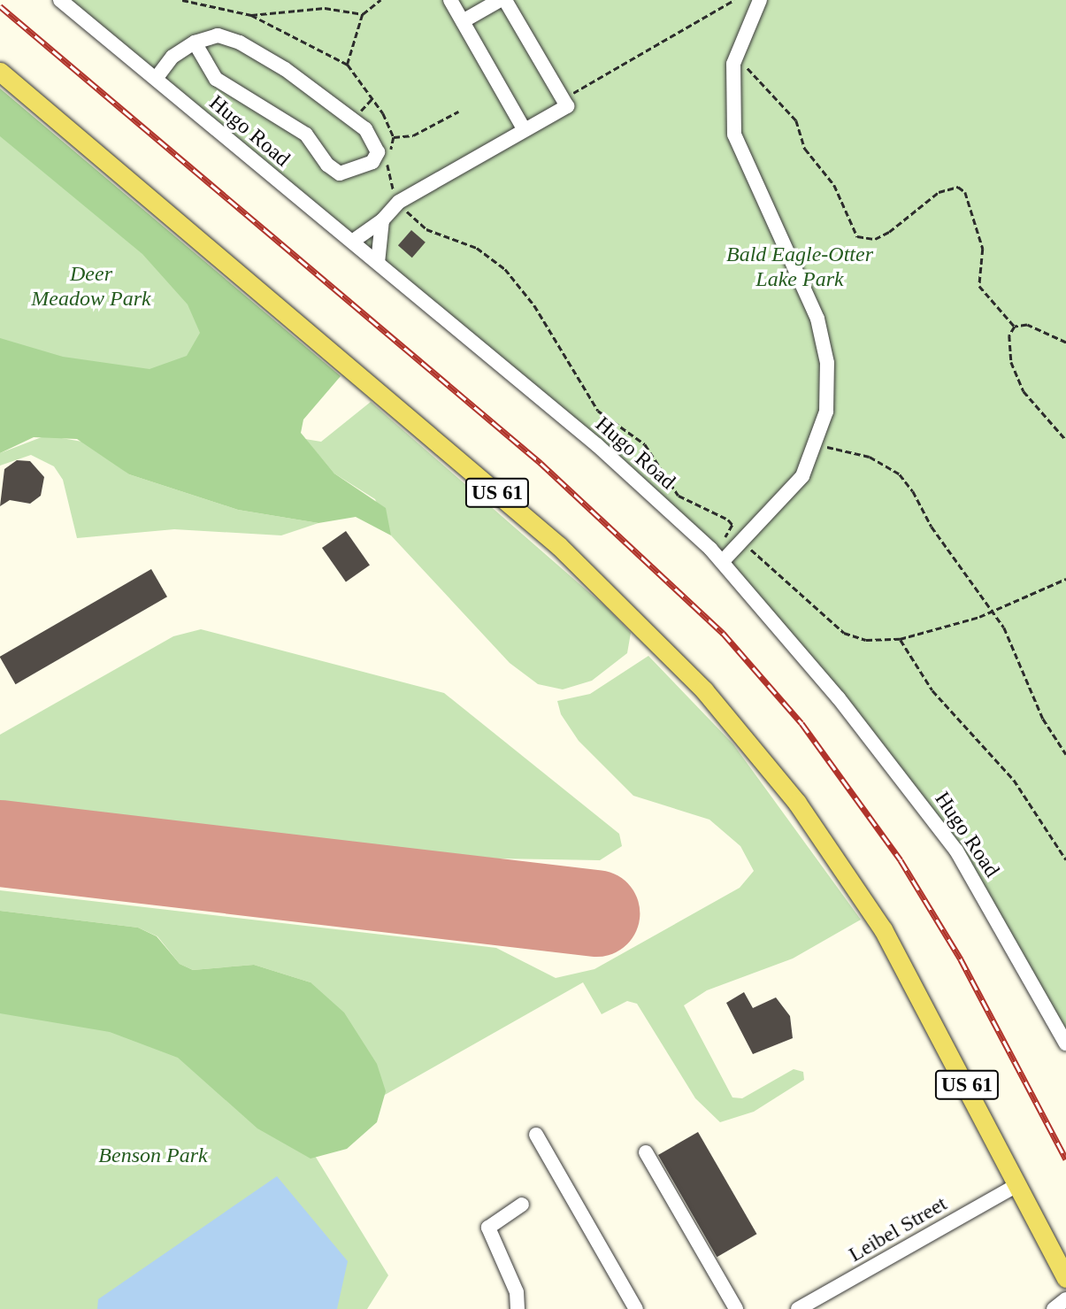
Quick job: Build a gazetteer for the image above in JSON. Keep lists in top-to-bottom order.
{
  "streets": {
    "main road": ["US 61"],
    "street": ["Hugo Road", "Leibel Street"]
  },
  "crossings": [
    ["US 61", "Leibel Street"]
  ],
  "parks": ["Bald Eagle-Otter Lake Park", "Deer Meadow Park", "Benson Park"]
}
